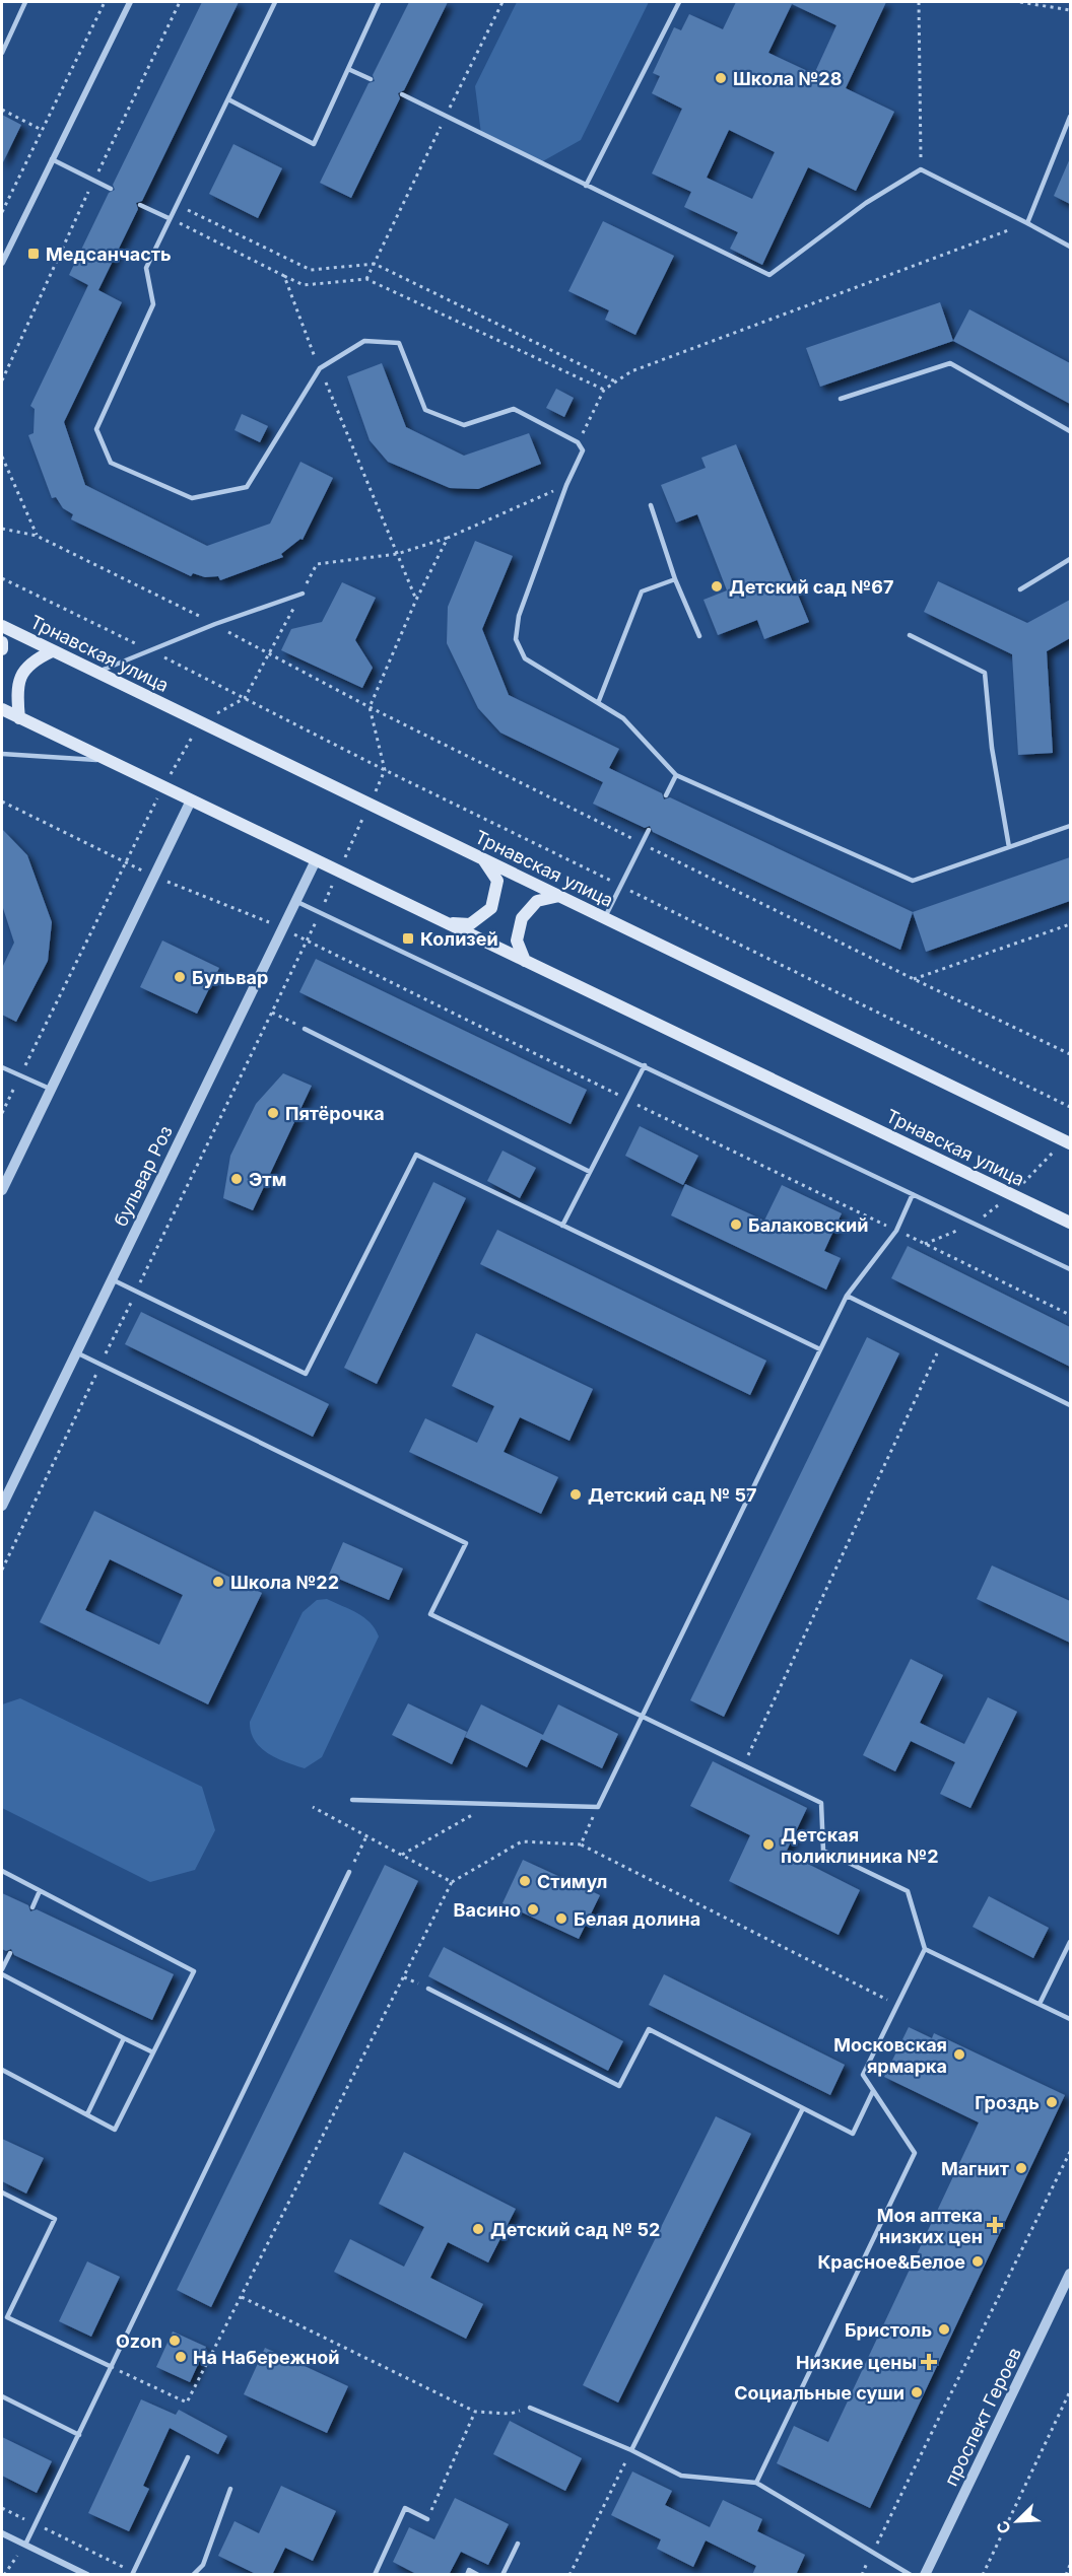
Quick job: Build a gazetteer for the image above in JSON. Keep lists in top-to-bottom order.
{
  "streets": {
    "main road": ["Трнавская улица"],
    "street": ["бульвар Роз", "проспект Героев"]
  },
  "crossings": [
    ["Трнавская улица", "бульвар Роз"]
  ],
  "places": {
    "other": [
      "Школа №28",
      "Детский сад №67",
      "Бульвар",
      "Пятёрочка",
      "Этм",
      "Балаковский",
      "Детский сад № 57",
      "Школа №22",
      "Детская поликлиника №2",
      "Стимул",
      "Васино",
      "Белая долина",
      "Московская ярмарка",
      "Гроздь",
      "Магнит",
      "Детский сад № 52",
      "Красное&Белое",
      "Бристоль",
      "Ozon",
      "На Набережной",
      "Социальные суши"
    ],
    "transit": ["Медсанчасть", "Колизей"],
    "health": ["Моя аптека низких цен", "Низкие цены"]
  },
  "north": "bottom left"
}
